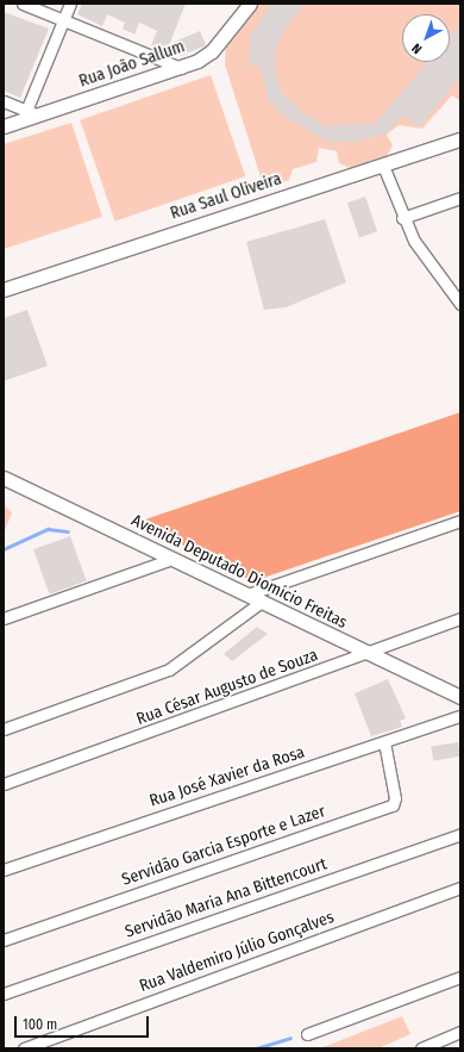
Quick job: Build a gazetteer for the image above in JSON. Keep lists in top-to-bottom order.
{
  "streets": {
    "street": [
      "Rua João Sallum",
      "Rua Saul Oliveira",
      "Avenida Deputado Diomício Freitas",
      "Rua César Augusto de Souza",
      "Rua José Xavier da Rosa",
      "Servidão Garcia Esporte e Lazer",
      "Servidão Maria Ana Bittencourt",
      "Rua Valdemiro Júlio Gonçalves"
    ]
  },
  "crossings": [
    ["Avenida Deputado Diomício Freitas", "Rua César Augusto de Souza"],
    ["Rua José Xavier da Rosa", "Servidão Garcia Esporte e Lazer"]
  ],
  "scale_bar": "100 m",
  "north": "bottom left"
}
